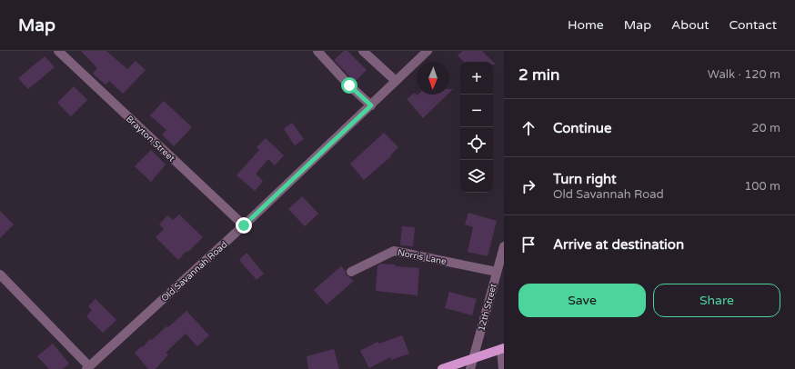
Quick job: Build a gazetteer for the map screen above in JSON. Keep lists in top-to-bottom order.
{
  "streets": {
    "street": [
      "Brayton Street",
      "Norris Lane",
      "Old Savannah Road",
      "12th Street"
    ]
  },
  "crossings": [
    ["Brayton Street", "Old Savannah Road"],
    ["Norris Lane", "12th Street"]
  ],
  "north": "bottom",
  "page": {
    "header": "Map",
    "nav": [
      "Home",
      "Map",
      "About",
      "Contact"
    ],
    "heading": ["2 min", "Walk · 120 m"],
    "map_buttons": ["+", "−"],
    "list": [
      ["Continue", "20 m"],
      ["Turn right", "Old Savannah Road", "100 m"],
      "Arrive at destination"
    ],
    "buttons": ["Save", "Share"]
  }
}
